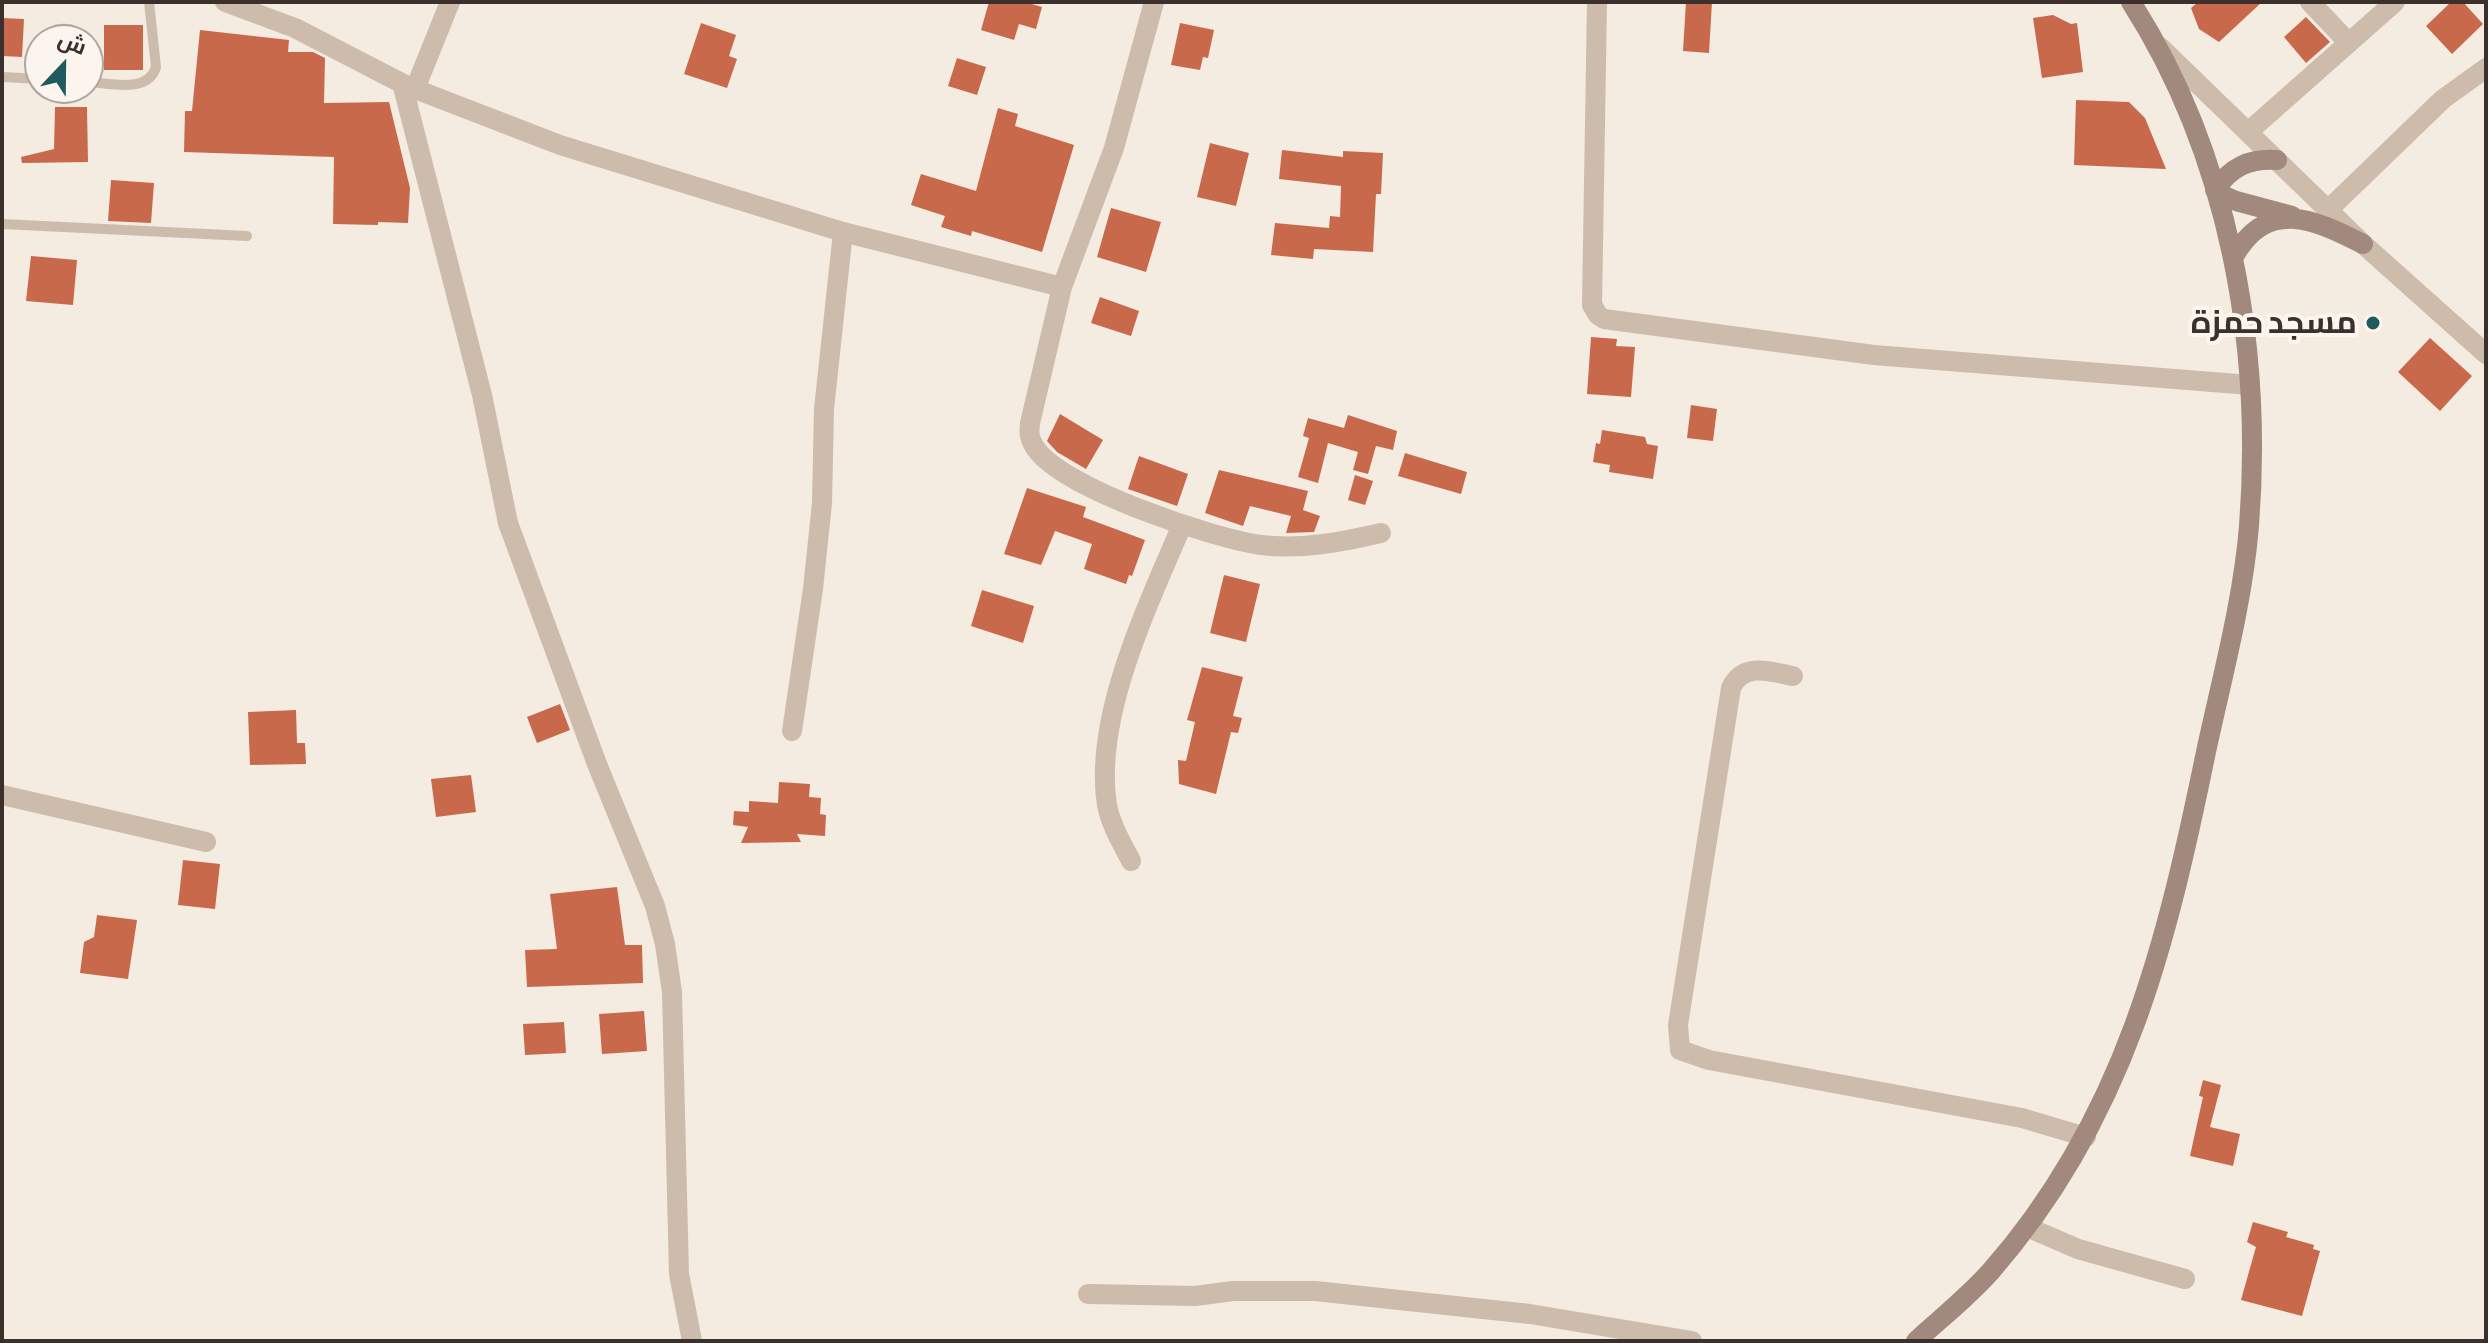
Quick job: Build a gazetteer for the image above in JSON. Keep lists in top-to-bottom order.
{
  "places": ["مسجد حمزة"],
  "north": "top"
}
